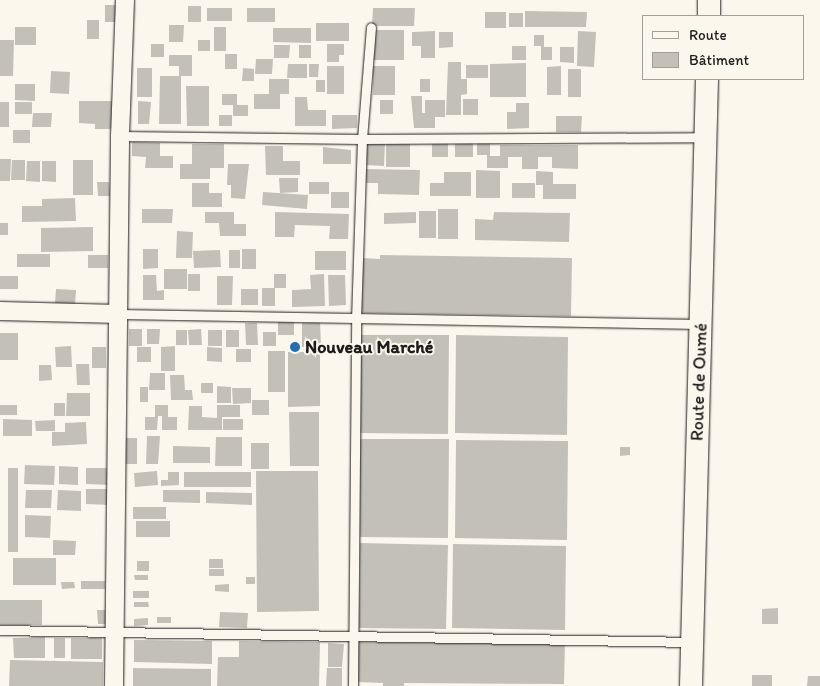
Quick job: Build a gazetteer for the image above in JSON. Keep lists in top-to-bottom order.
{
  "streets": {
    "street": ["Route de Oumé"]
  },
  "places": ["Nouveau Marché"],
  "legend": ["Route", "Bâtiment"]
}
